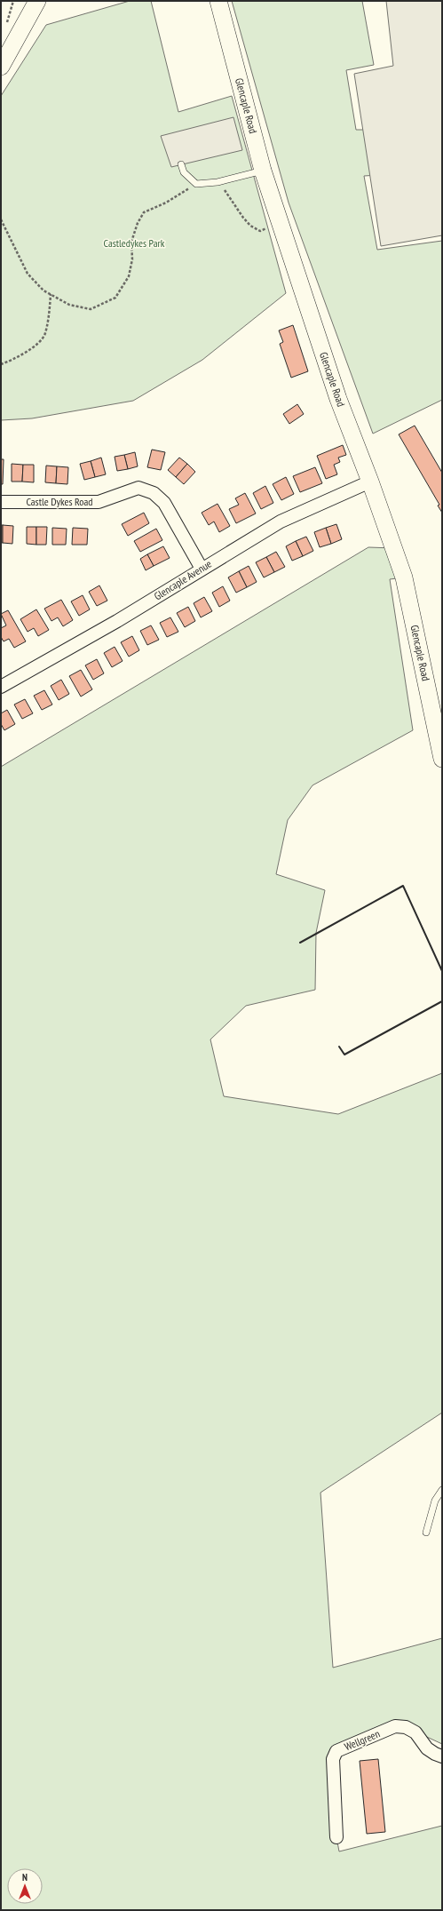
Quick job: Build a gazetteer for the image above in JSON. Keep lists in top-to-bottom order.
{
  "streets": {
    "main road": ["Glencaple Road"],
    "street": ["Castle Dykes Road", "Glencaple Avenue", "Wellgreen"]
  },
  "crossings": [
    ["Glencaple Road", "Glencaple Avenue"],
    ["Castle Dykes Road", "Glencaple Avenue"]
  ],
  "parks": ["Castledykes Park"],
  "north": "top"
}
